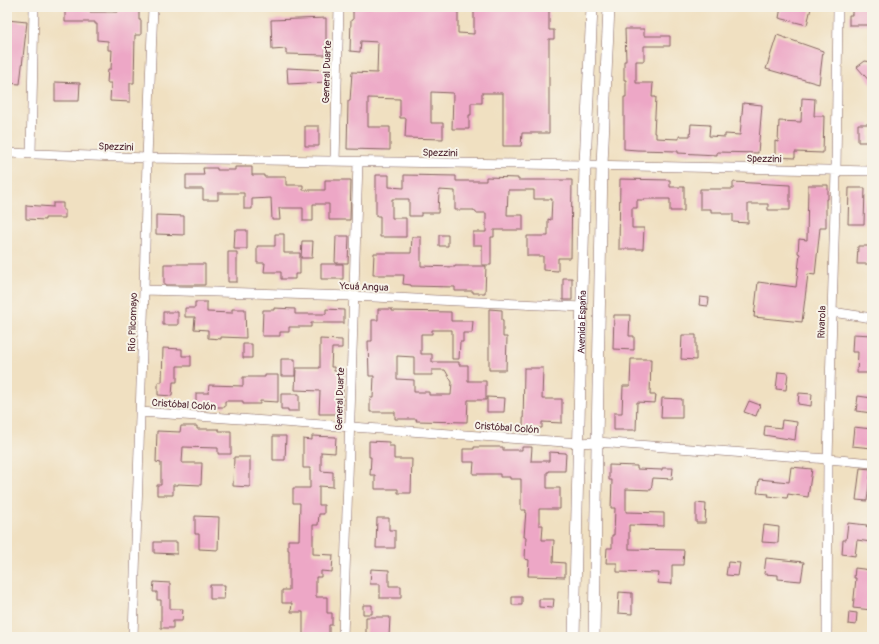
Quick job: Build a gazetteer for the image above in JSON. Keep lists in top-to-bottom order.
{
  "streets": {
    "street": [
      "General Duarte",
      "Spezzini",
      "Ycuá Angua",
      "Río Pilcomayo",
      "Avenida España",
      "Rivarola",
      "Cristóbal Colón"
    ]
  },
  "crossings": [
    ["General Duarte", "Spezzini"],
    ["General Duarte", "Ycuá Angua"],
    ["General Duarte", "Cristóbal Colón"],
    ["Spezzini", "Río Pilcomayo"],
    ["Spezzini", "Avenida España"],
    ["Spezzini", "Rivarola"],
    ["Ycuá Angua", "Río Pilcomayo"],
    ["Ycuá Angua", "Avenida España"],
    ["Río Pilcomayo", "Cristóbal Colón"],
    ["Avenida España", "Cristóbal Colón"],
    ["Rivarola", "Cristóbal Colón"]
  ]
}
